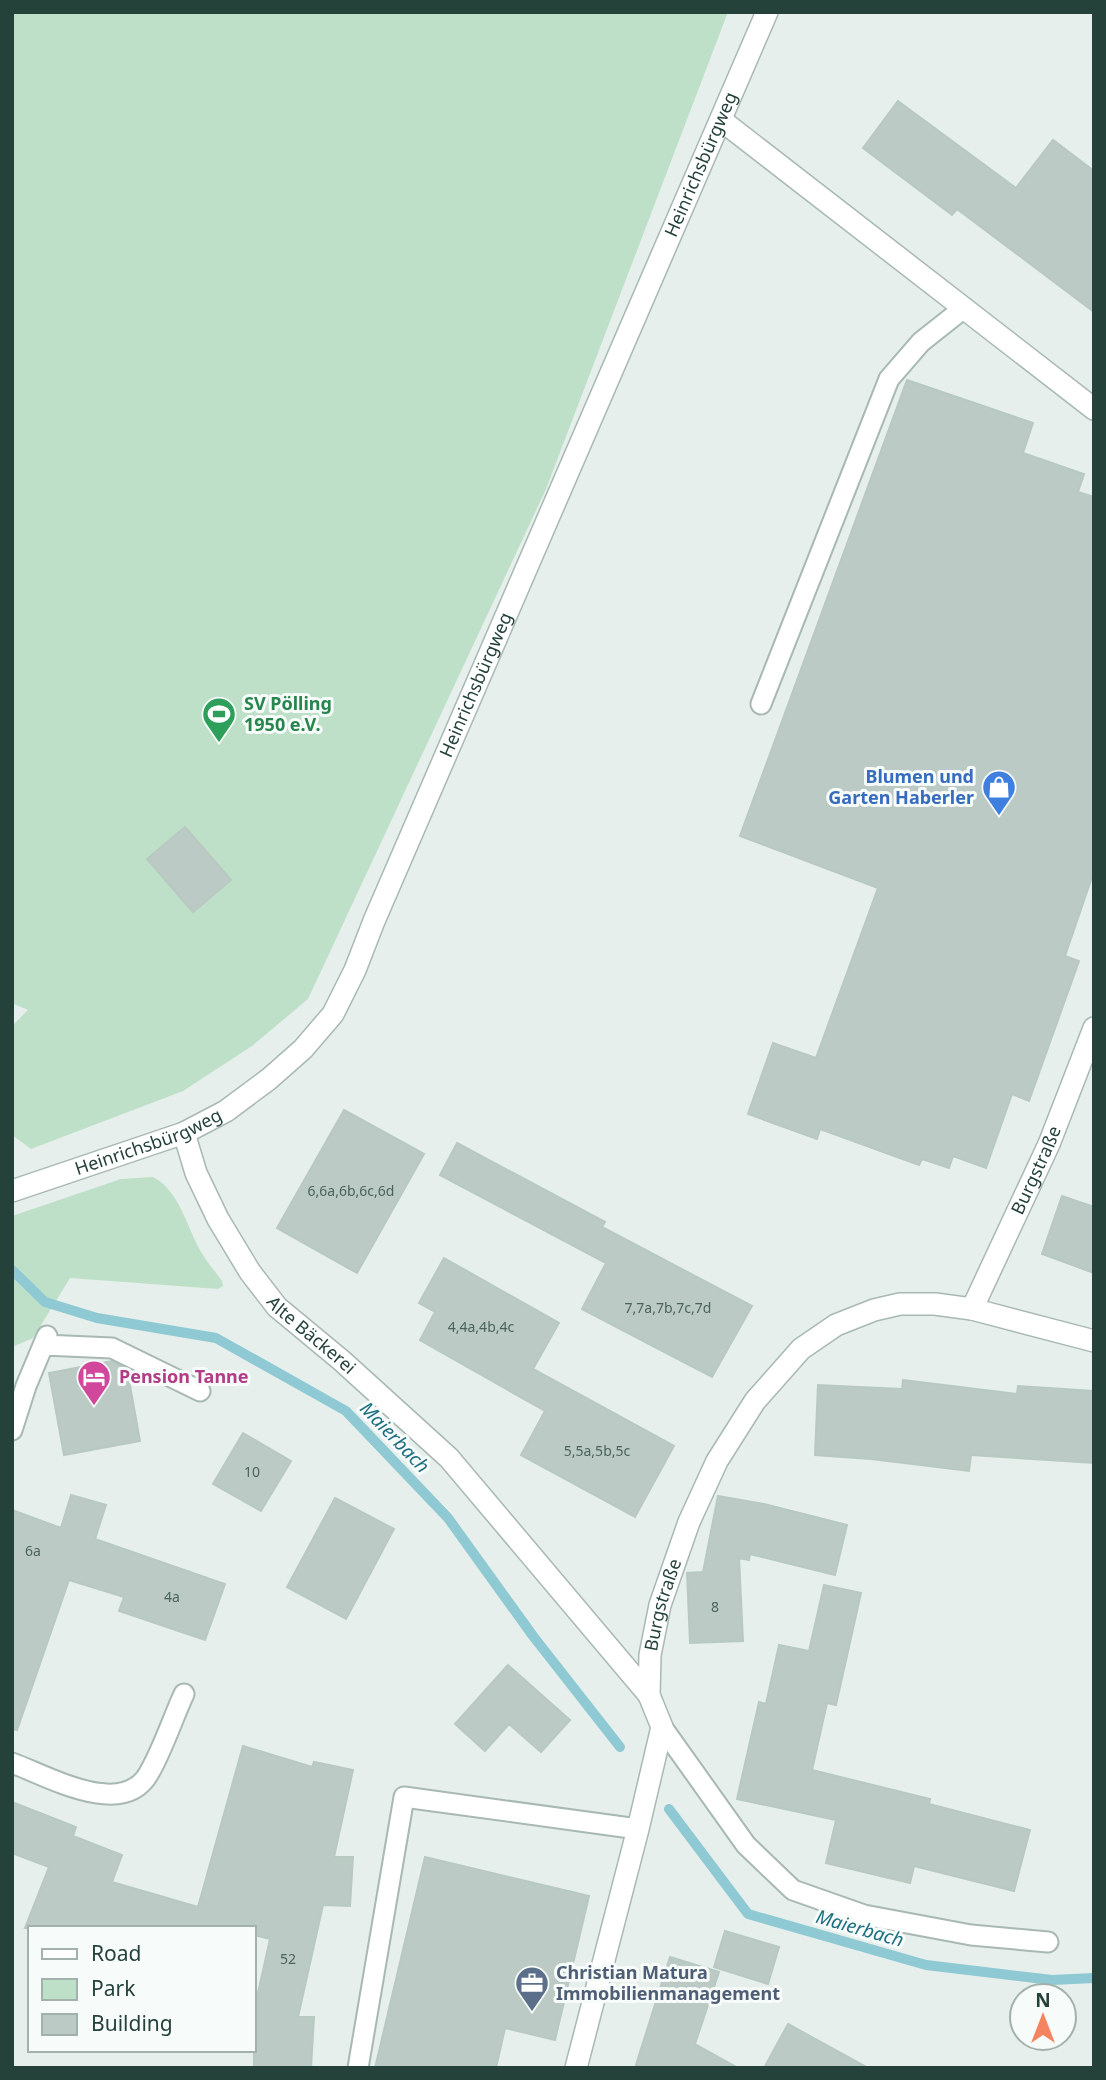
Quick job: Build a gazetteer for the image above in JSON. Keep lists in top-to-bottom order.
{
  "streets": {
    "street": ["Heinrichsbürgweg", "Burgstraße", "Alte Bäckerei"]
  },
  "crossings": [
    ["Heinrichsbürgweg", "Alte Bäckerei"],
    ["Burgstraße", "Alte Bäckerei"]
  ],
  "water": ["Maierbach"],
  "places": {
    "sports": ["SV Pölling 1950 e.V."],
    "shop": ["Blumen und Garten Haberler"],
    "hotel": ["Pension Tanne"],
    "office": ["Christian Matura Immobilienmanagement"]
  },
  "house_numbers": [
    "6,6a,6b,6c,6d",
    "7,7a,7b,7c,7d",
    "4,4a,4b,4c",
    "5,5a,5b,5c",
    "10",
    "6a",
    "4a",
    "8",
    "52"
  ],
  "legend": ["Road", "Park", "Building"],
  "north": "top"
}
